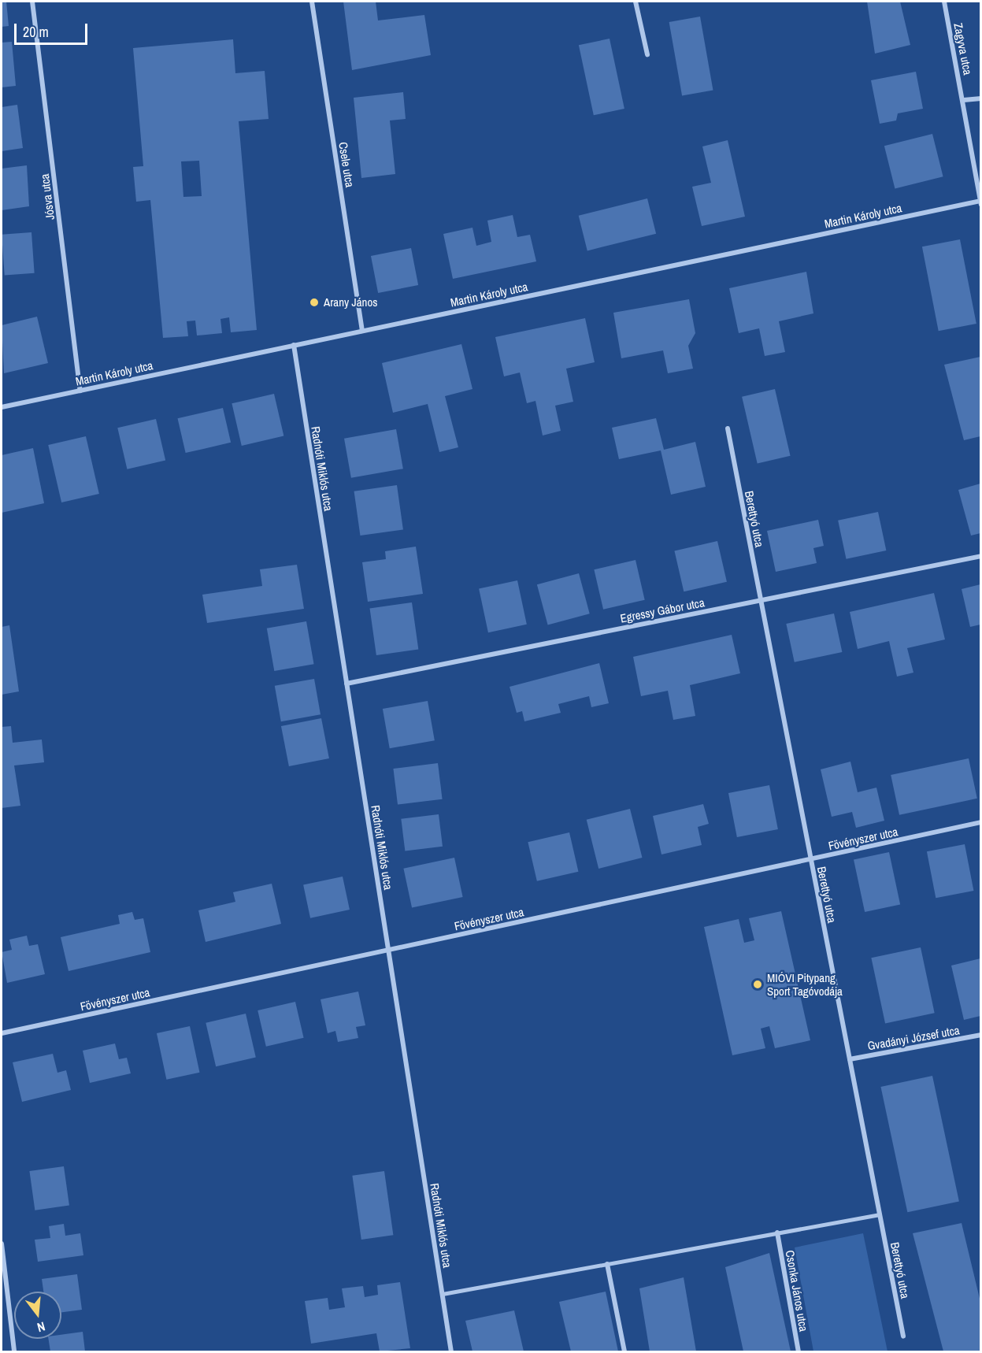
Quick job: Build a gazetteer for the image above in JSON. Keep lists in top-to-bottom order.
{
  "streets": {
    "street": [
      "Zagyva utca",
      "Csele utca",
      "Jósva utca",
      "Martin Károly utca",
      "Radnóti Miklós utca",
      "Berettyó utca",
      "Egressy Gábor utca",
      "Fövényszer utca",
      "Gvadányi József utca",
      "Csonka János utca"
    ]
  },
  "crossings": [
    ["Zagyva utca", "Martin Károly utca"],
    ["Csele utca", "Martin Károly utca"],
    ["Jósva utca", "Martin Károly utca"],
    ["Martin Károly utca", "Radnóti Miklós utca"],
    ["Radnóti Miklós utca", "Egressy Gábor utca"],
    ["Radnóti Miklós utca", "Fövényszer utca"],
    ["Berettyó utca", "Egressy Gábor utca"],
    ["Berettyó utca", "Fövényszer utca"],
    ["Berettyó utca", "Gvadányi József utca"]
  ],
  "places": ["Arany János", "MIÓVI Pitypang Sport Tagóvodája"],
  "scale_bar": "20 m",
  "north": "bottom"
}
